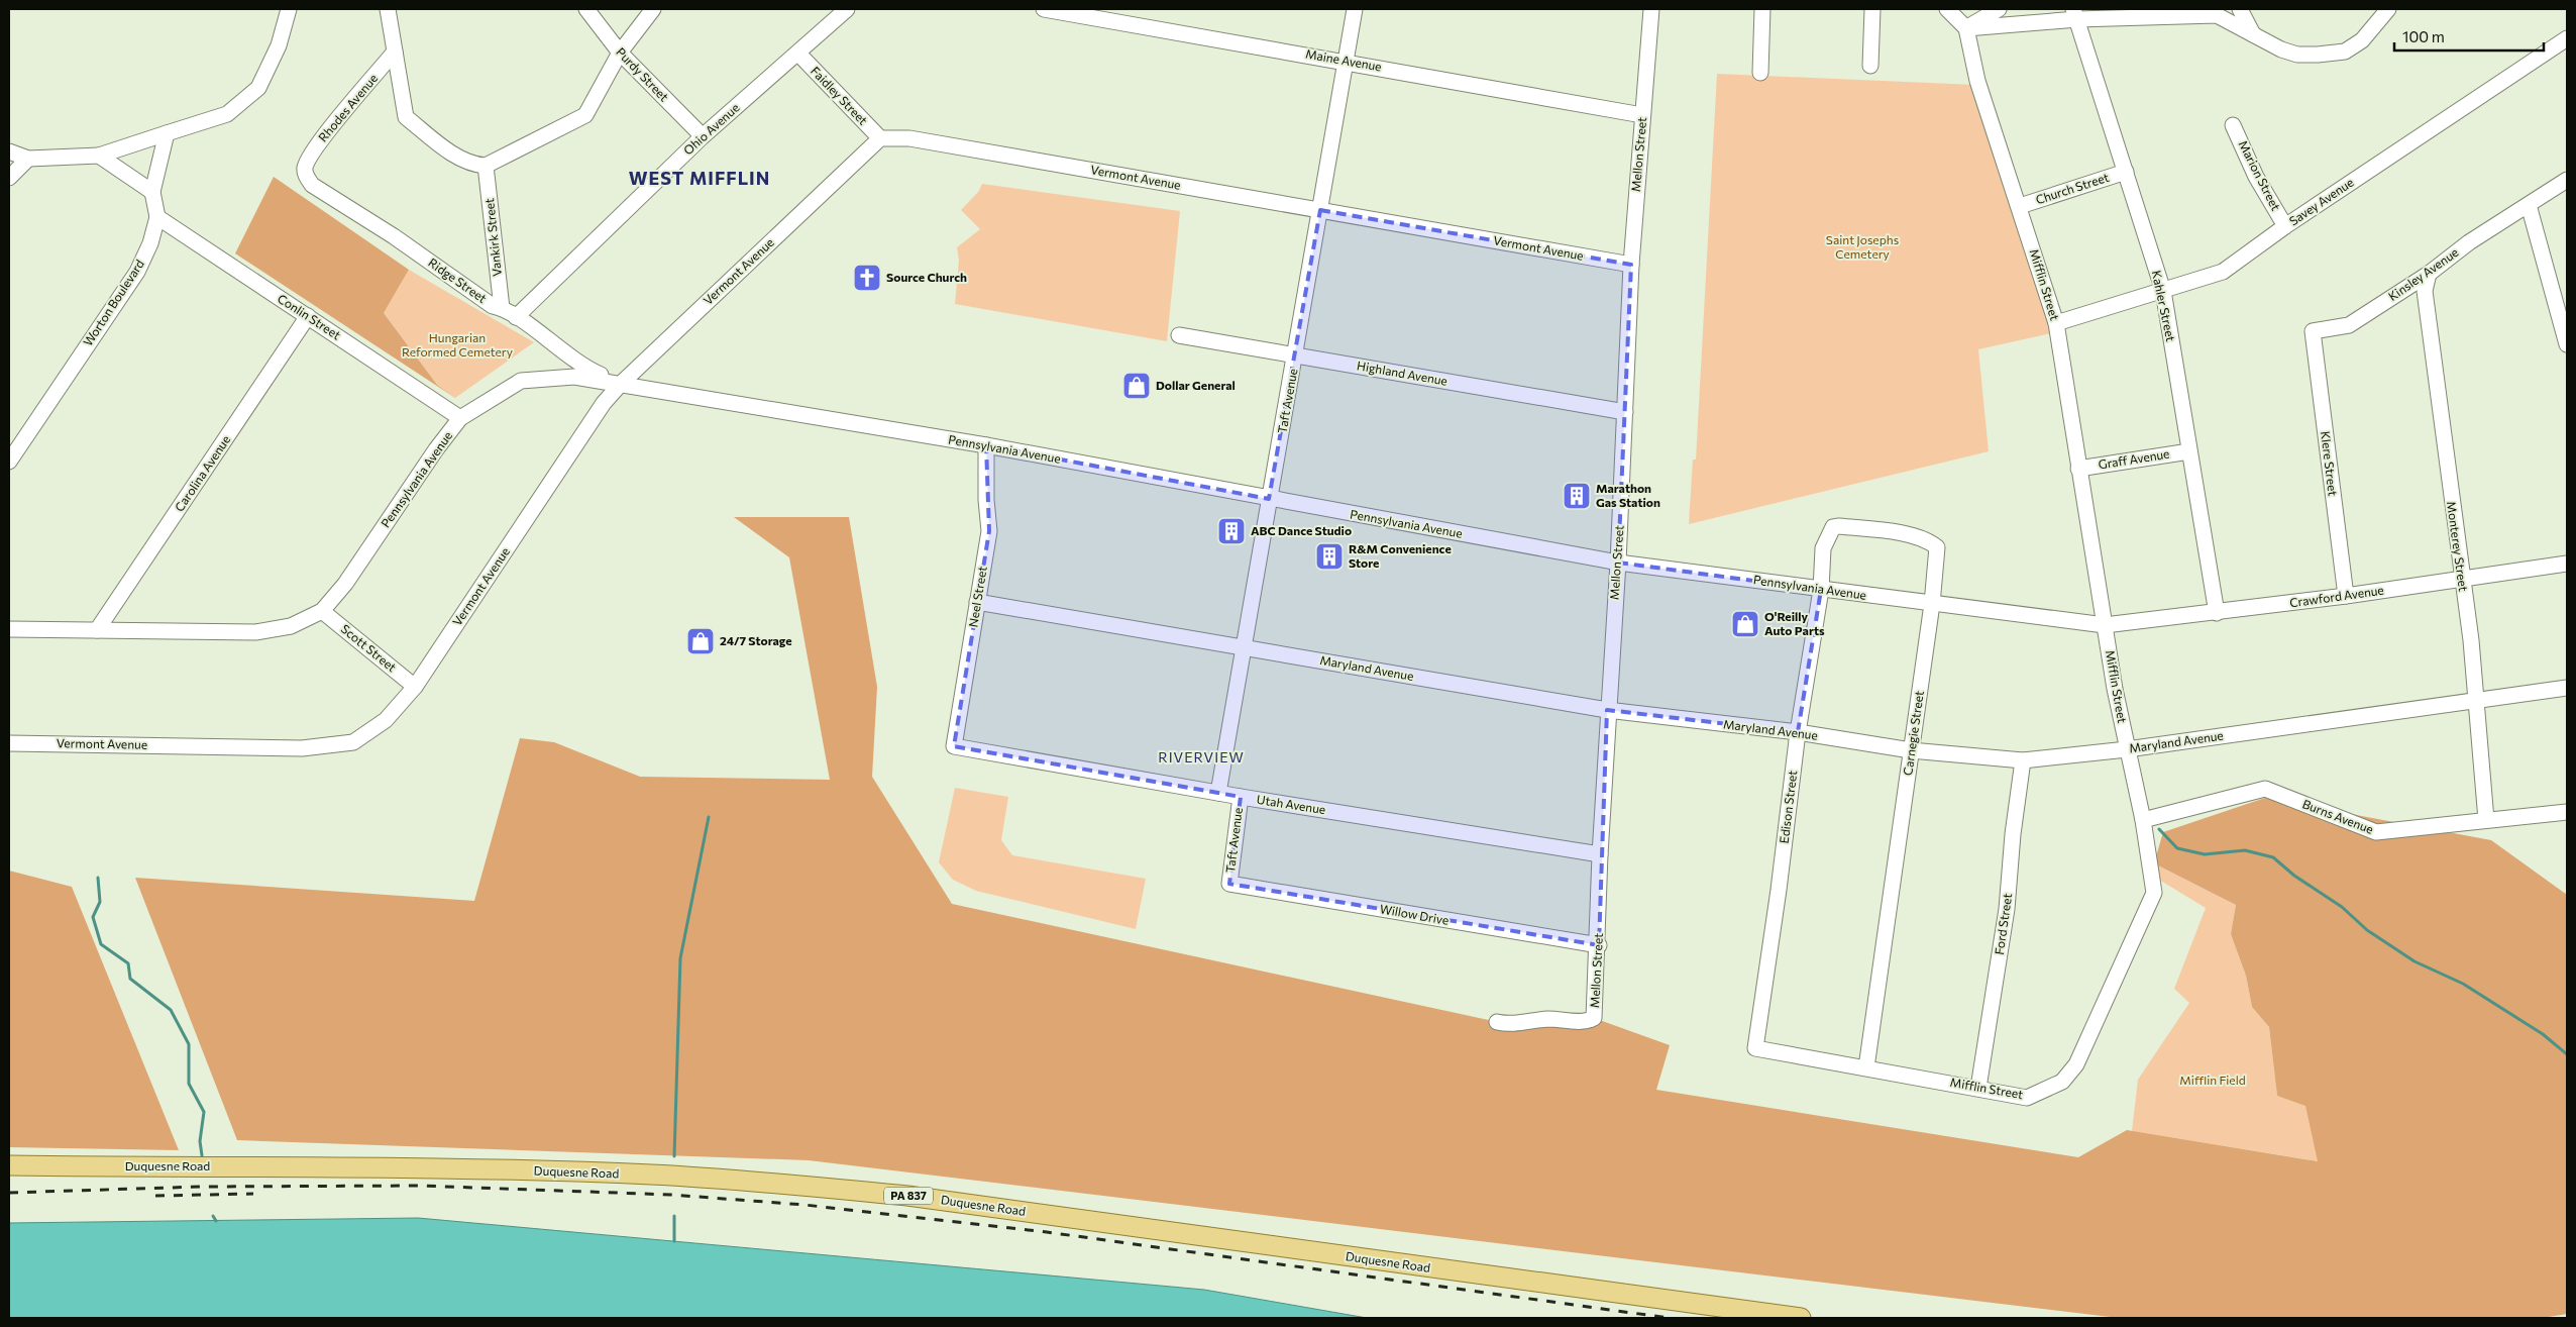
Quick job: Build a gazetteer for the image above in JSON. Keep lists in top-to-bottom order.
{
  "streets": {
    "main road": ["Duquesne Road", "PA 837"],
    "street": [
      "Maine Avenue",
      "Purdy Street",
      "Faidley Street",
      "Rhodes Avenue",
      "Ohio Avenue",
      "Mellon Street",
      "Marion Street",
      "Vermont Avenue",
      "Church Street",
      "Savey Avenue",
      "Vankirk Street",
      "Kinsley Avenue",
      "Ridge Street",
      "Mifflin Street",
      "Worton Boulevard",
      "Kahler Street",
      "Conlin Street",
      "Highland Avenue",
      "Taft Avenue",
      "Pennsylvania Avenue",
      "Graff Avenue",
      "Klere Street",
      "Carolina Avenue",
      "Monterey Street",
      "Neel Street",
      "Crawford Avenue",
      "Scott Street",
      "Maryland Avenue",
      "Carnegie Street",
      "Utah Avenue",
      "Edison Street",
      "Burns Avenue",
      "Willow Drive",
      "Ford Street"
    ]
  },
  "crossings": [
    ["Maine Avenue", "Mellon Street"],
    ["Maine Avenue", "Taft Avenue"],
    ["Purdy Street", "Ohio Avenue"],
    ["Faidley Street", "Ohio Avenue"],
    ["Faidley Street", "Vermont Avenue"],
    ["Rhodes Avenue", "Ridge Street"],
    ["Ohio Avenue", "Ridge Street"],
    ["Mellon Street", "Vermont Avenue"],
    ["Mellon Street", "Highland Avenue"],
    ["Mellon Street", "Pennsylvania Avenue"],
    ["Mellon Street", "Maryland Avenue"],
    ["Mellon Street", "Utah Avenue"],
    ["Mellon Street", "Willow Drive"],
    ["Marion Street", "Savey Avenue"],
    ["Vermont Avenue", "Ridge Street"],
    ["Vermont Avenue", "Taft Avenue"],
    ["Vermont Avenue", "Pennsylvania Avenue"],
    ["Vermont Avenue", "Scott Street"],
    ["Church Street", "Mifflin Street"],
    ["Church Street", "Kahler Street"],
    ["Savey Avenue", "Mifflin Street"],
    ["Savey Avenue", "Kahler Street"],
    ["Vankirk Street", "Ridge Street"],
    ["Kinsley Avenue", "Klere Street"],
    ["Kinsley Avenue", "Monterey Street"],
    ["Ridge Street", "Pennsylvania Avenue"],
    ["Mifflin Street", "Pennsylvania Avenue"],
    ["Mifflin Street", "Graff Avenue"],
    ["Mifflin Street", "Crawford Avenue"],
    ["Mifflin Street", "Maryland Avenue"],
    ["Mifflin Street", "Carnegie Street"],
    ["Mifflin Street", "Edison Street"],
    ["Mifflin Street", "Burns Avenue"],
    ["Mifflin Street", "Ford Street"],
    ["Worton Boulevard", "Conlin Street"],
    ["Kahler Street", "Graff Avenue"],
    ["Kahler Street", "Crawford Avenue"],
    ["Conlin Street", "Pennsylvania Avenue"],
    ["Conlin Street", "Carolina Avenue"],
    ["Highland Avenue", "Taft Avenue"],
    ["Taft Avenue", "Pennsylvania Avenue"],
    ["Taft Avenue", "Maryland Avenue"],
    ["Taft Avenue", "Utah Avenue"],
    ["Taft Avenue", "Willow Drive"],
    ["Pennsylvania Avenue", "Carolina Avenue"],
    ["Pennsylvania Avenue", "Neel Street"],
    ["Pennsylvania Avenue", "Crawford Avenue"],
    ["Pennsylvania Avenue", "Scott Street"],
    ["Pennsylvania Avenue", "Carnegie Street"],
    ["Pennsylvania Avenue", "Edison Street"],
    ["Klere Street", "Crawford Avenue"],
    ["Monterey Street", "Crawford Avenue"],
    ["Monterey Street", "Maryland Avenue"],
    ["Monterey Street", "Burns Avenue"],
    ["Neel Street", "Maryland Avenue"],
    ["Neel Street", "Utah Avenue"],
    ["Maryland Avenue", "Carnegie Street"],
    ["Maryland Avenue", "Edison Street"],
    ["Maryland Avenue", "Ford Street"],
    ["Carnegie Street", "Edison Street"]
  ],
  "districts": ["WEST MIFFLIN", "RIVERVIEW"],
  "parks": ["Saint Josephs Cemetery", "Hungarian Reformed Cemetery", "Mifflin Field"],
  "places": {
    "church": ["Source Church"],
    "shop": ["Dollar General", "O'Reilly Auto Parts", "24/7 Storage"],
    "building": ["Marathon Gas Station", "ABC Dance Studio", "R&M Convenience Store"]
  },
  "scale_bar": "100 m"
}
